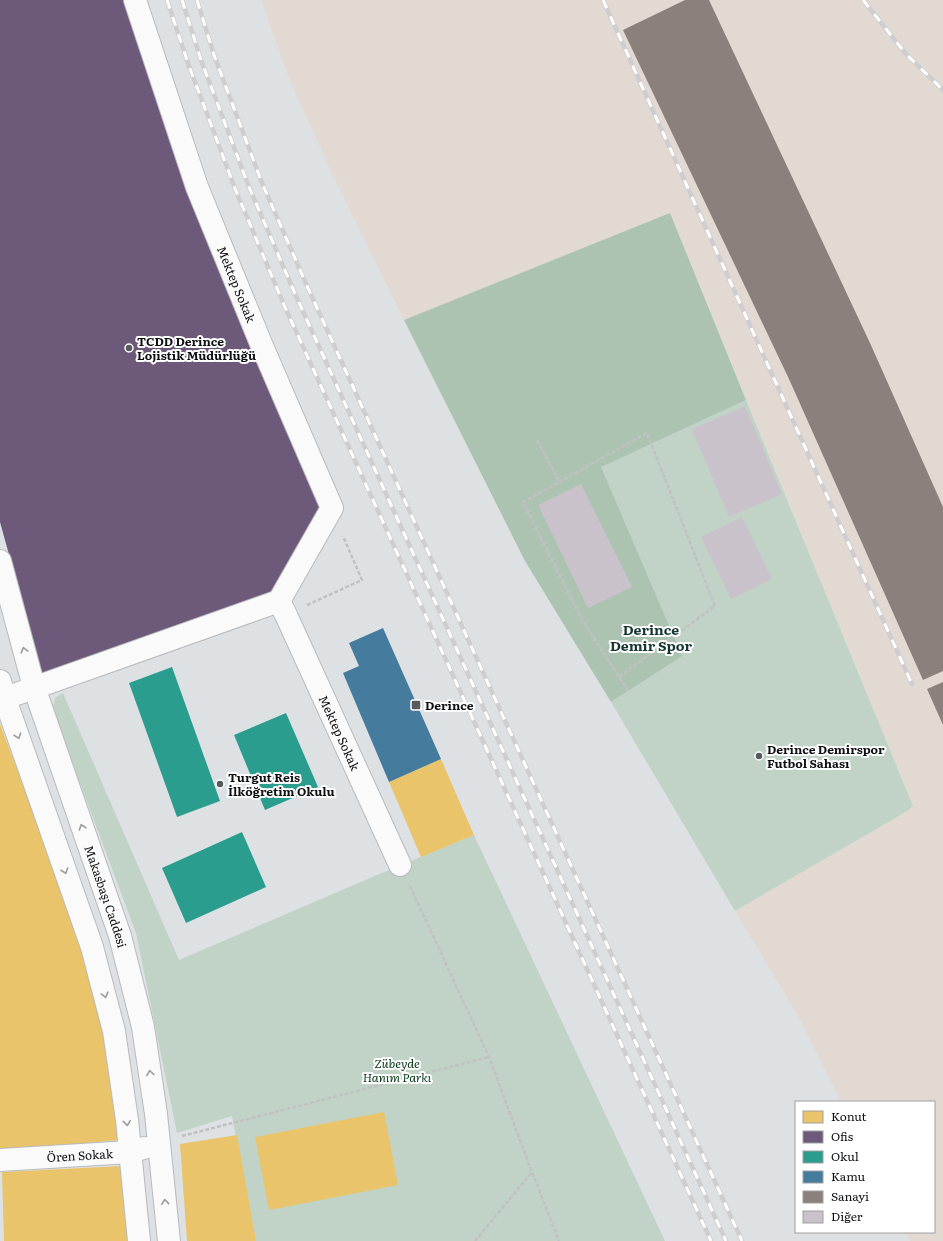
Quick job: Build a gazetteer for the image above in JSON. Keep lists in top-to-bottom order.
{
  "streets": {
    "street": ["Mektep Sokak", "Makasbaşı Caddesi", "Ören Sokak"]
  },
  "crossings": [
    ["Makasbaşı Caddesi", "Ören Sokak"]
  ],
  "districts": ["Derince Demir Spor"],
  "parks": ["Zübeyde Hanım Parkı"],
  "places": {
    "other": ["TCDD Derince Lojistik Müdürlüğü", "Derince Demirspor Futbol Sahası", "Turgut Reis İlköğretim Okulu"],
    "transit": ["Derince"]
  },
  "legend": [
    "Konut",
    "Ofis",
    "Okul",
    "Kamu",
    "Sanayi",
    "Diğer"
  ]
}
